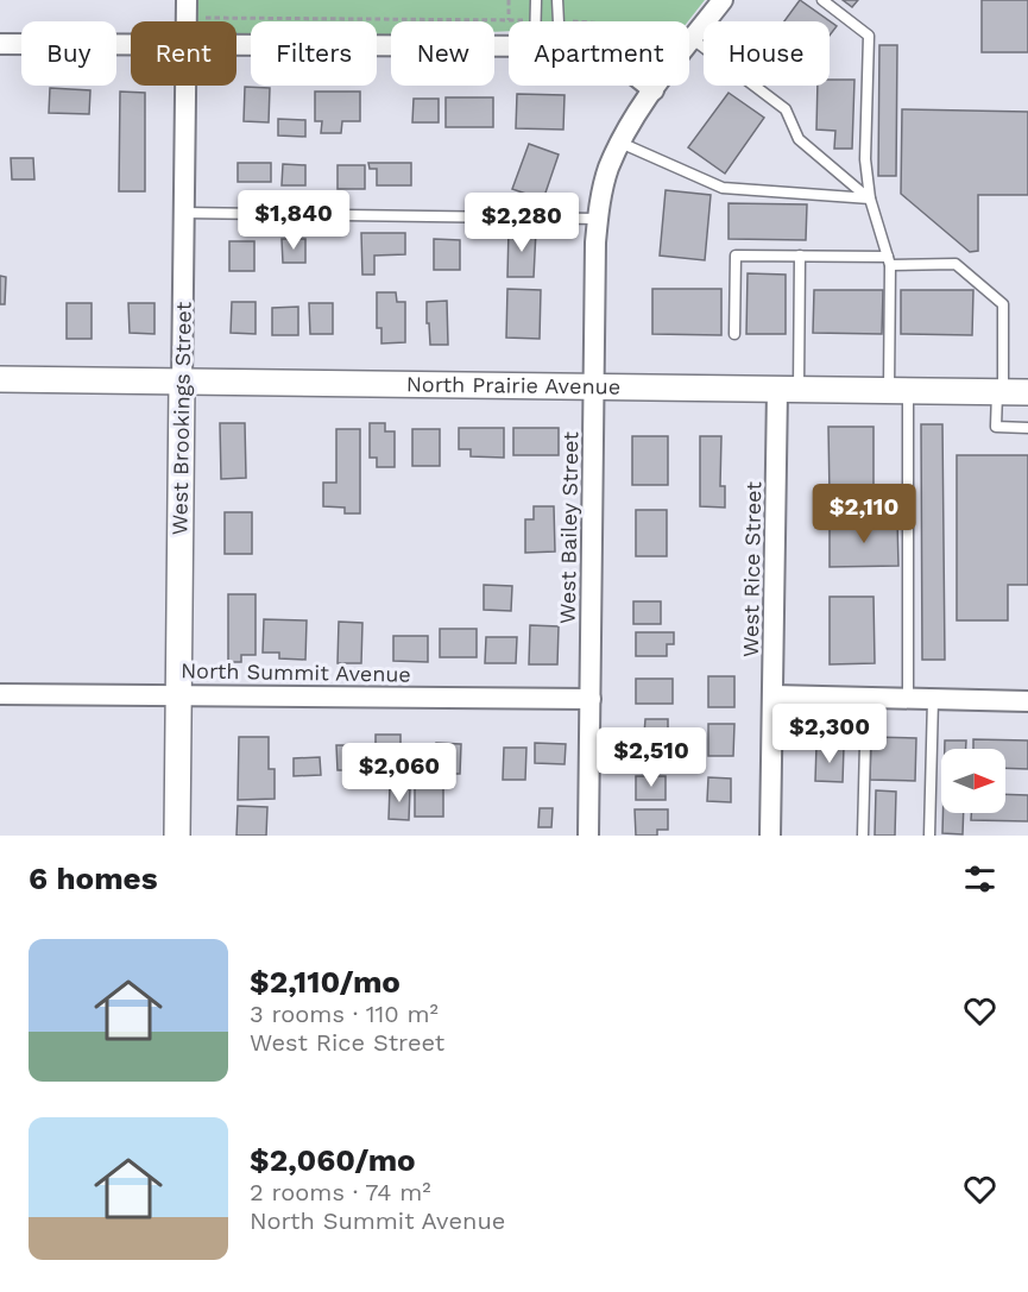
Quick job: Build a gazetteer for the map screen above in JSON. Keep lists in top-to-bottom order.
{
  "streets": {
    "street": [
      "North Prairie Avenue",
      "West Brookings Street",
      "West Bailey Street",
      "West Rice Street",
      "North Summit Avenue"
    ]
  },
  "crossings": [
    ["North Prairie Avenue", "West Brookings Street"],
    ["North Prairie Avenue", "West Bailey Street"],
    ["North Prairie Avenue", "West Rice Street"],
    ["West Brookings Street", "North Summit Avenue"],
    ["West Bailey Street", "North Summit Avenue"]
  ],
  "north": "right",
  "page": {
    "chip": [
      "Buy",
      "Rent",
      "Filters",
      "New",
      "Apartment",
      "House"
    ],
    "price": [
      "$1,840",
      "$2,280",
      "$2,110",
      "$2,300",
      "$2,510",
      "$2,060"
    ],
    "heading": "6 homes",
    "list": [
      {
        "name": "$2,110/mo",
        "note": "3 rooms · 110 m² · West Rice Street"
      },
      {
        "name": "$2,060/mo",
        "note": "2 rooms · 74 m² · North Summit Avenue"
      }
    ]
  }
}
